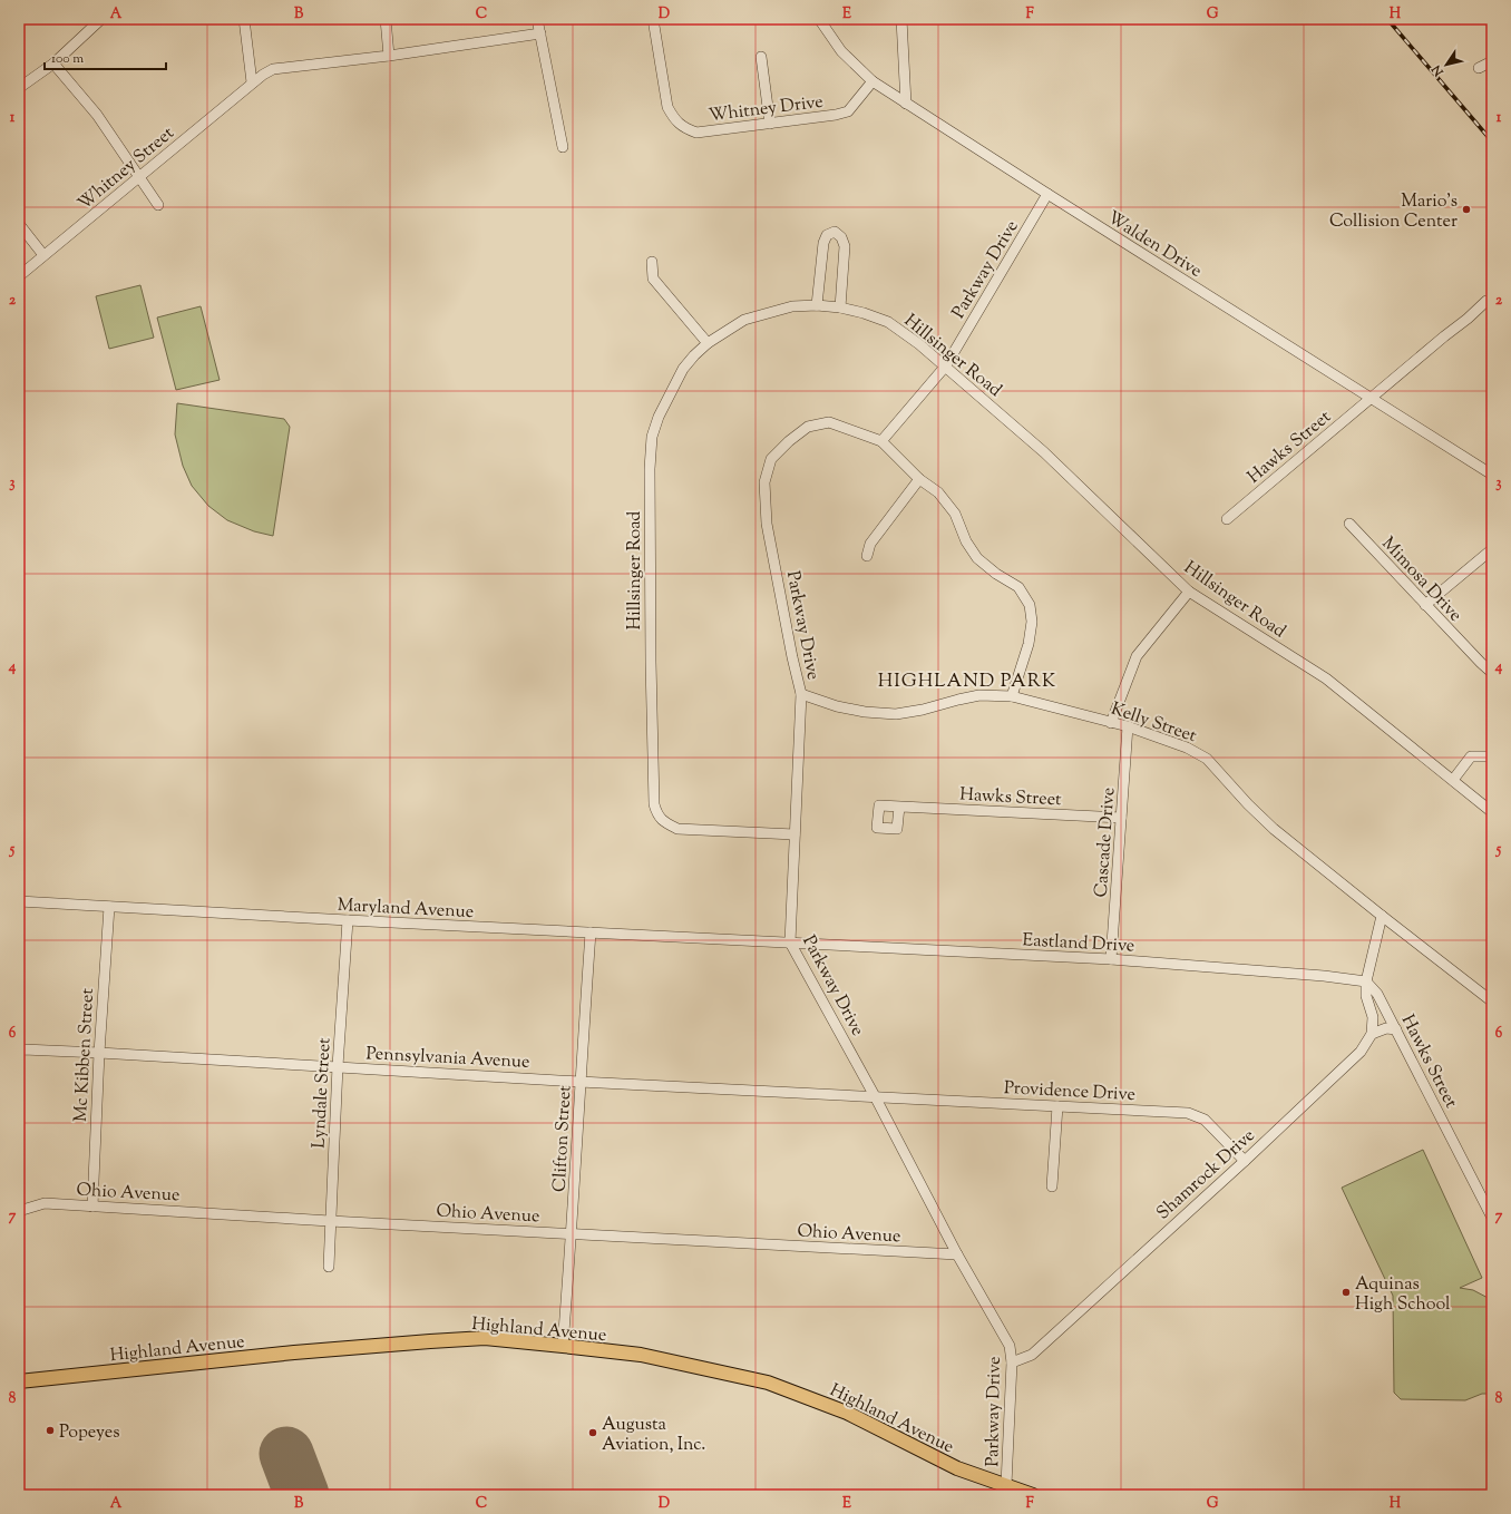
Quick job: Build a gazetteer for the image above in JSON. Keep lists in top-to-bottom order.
{
  "streets": {
    "main road": ["Highland Avenue"],
    "street": [
      "Whitney Drive",
      "Whitney Street",
      "Walden Drive",
      "Parkway Drive",
      "Hillsinger Road",
      "Hawks Street",
      "Mimosa Drive",
      "Kelly Street",
      "Cascade Drive",
      "Maryland Avenue",
      "Eastland Drive",
      "Mc Kibben Street",
      "Pennsylvania Avenue",
      "Providence Drive",
      "Lyndale Street",
      "Clifton Street",
      "Shamrock Drive",
      "Ohio Avenue"
    ]
  },
  "crossings": [
    ["Whitney Drive", "Walden Drive"],
    ["Walden Drive", "Parkway Drive"],
    ["Walden Drive", "Hawks Street"],
    ["Parkway Drive", "Hillsinger Road"],
    ["Parkway Drive", "Kelly Street"],
    ["Parkway Drive", "Maryland Avenue"],
    ["Parkway Drive", "Eastland Drive"],
    ["Parkway Drive", "Pennsylvania Avenue"],
    ["Parkway Drive", "Providence Drive"],
    ["Parkway Drive", "Shamrock Drive"],
    ["Parkway Drive", "Ohio Avenue"],
    ["Parkway Drive", "Highland Avenue"],
    ["Hawks Street", "Cascade Drive"],
    ["Hawks Street", "Eastland Drive"],
    ["Kelly Street", "Cascade Drive"],
    ["Cascade Drive", "Eastland Drive"],
    ["Maryland Avenue", "Eastland Drive"],
    ["Maryland Avenue", "Mc Kibben Street"],
    ["Maryland Avenue", "Lyndale Street"],
    ["Maryland Avenue", "Clifton Street"],
    ["Mc Kibben Street", "Pennsylvania Avenue"],
    ["Mc Kibben Street", "Ohio Avenue"],
    ["Pennsylvania Avenue", "Providence Drive"],
    ["Pennsylvania Avenue", "Lyndale Street"],
    ["Pennsylvania Avenue", "Clifton Street"],
    ["Providence Drive", "Shamrock Drive"],
    ["Lyndale Street", "Ohio Avenue"],
    ["Clifton Street", "Ohio Avenue"],
    ["Clifton Street", "Highland Avenue"]
  ],
  "districts": ["HIGHLAND PARK"],
  "places": [
    "Mario's Collision Center",
    "Aquinas High School",
    "Popeyes",
    "Augusta Aviation, Inc."
  ],
  "scale_bar": "100 m",
  "north": "bottom left",
  "grid": {
    "columns": [
      "A",
      "B",
      "C",
      "D",
      "E",
      "F",
      "G",
      "H"
    ],
    "rows": [
      "1",
      "2",
      "3",
      "4",
      "5",
      "6",
      "7",
      "8"
    ]
  }
}
